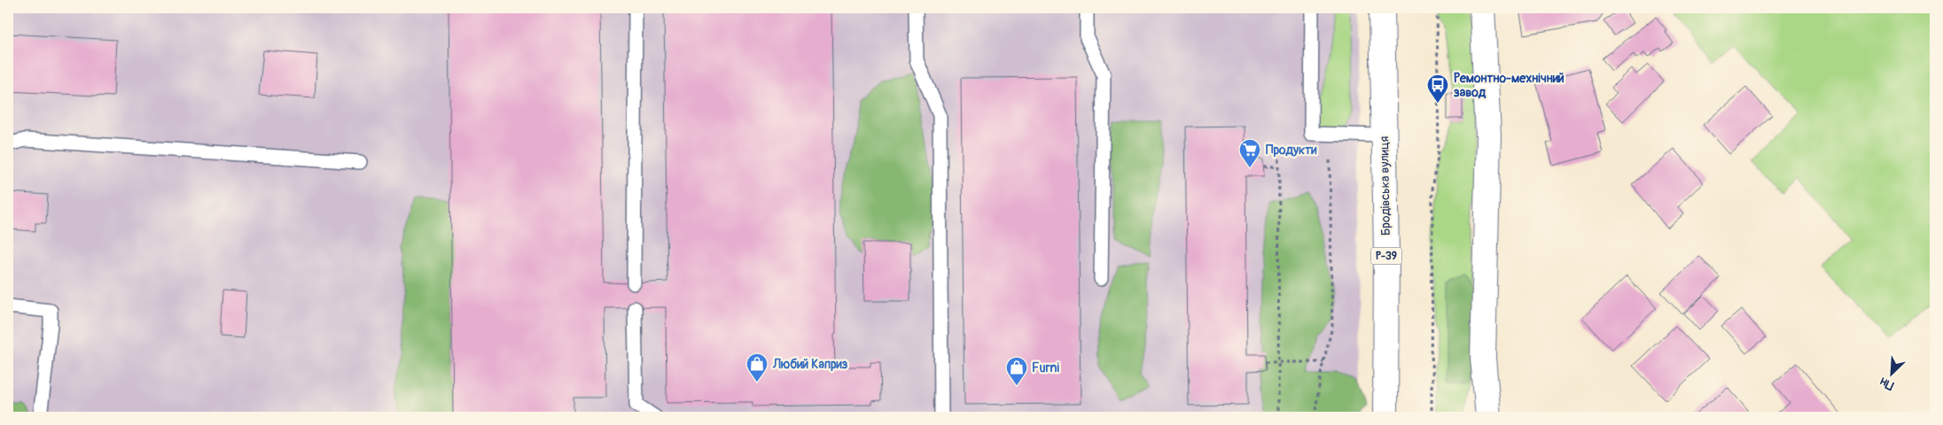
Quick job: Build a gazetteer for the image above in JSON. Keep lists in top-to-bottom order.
{
  "streets": {
    "main road": ["Бродівська вулиця", "Р-39"]
  },
  "places": {
    "bus stop": ["Ремонтно-мехнічний завод"],
    "supermarket": ["Продукти"],
    "shop": ["Любий Каприз", "Furni"]
  },
  "north": "bottom left"
}
